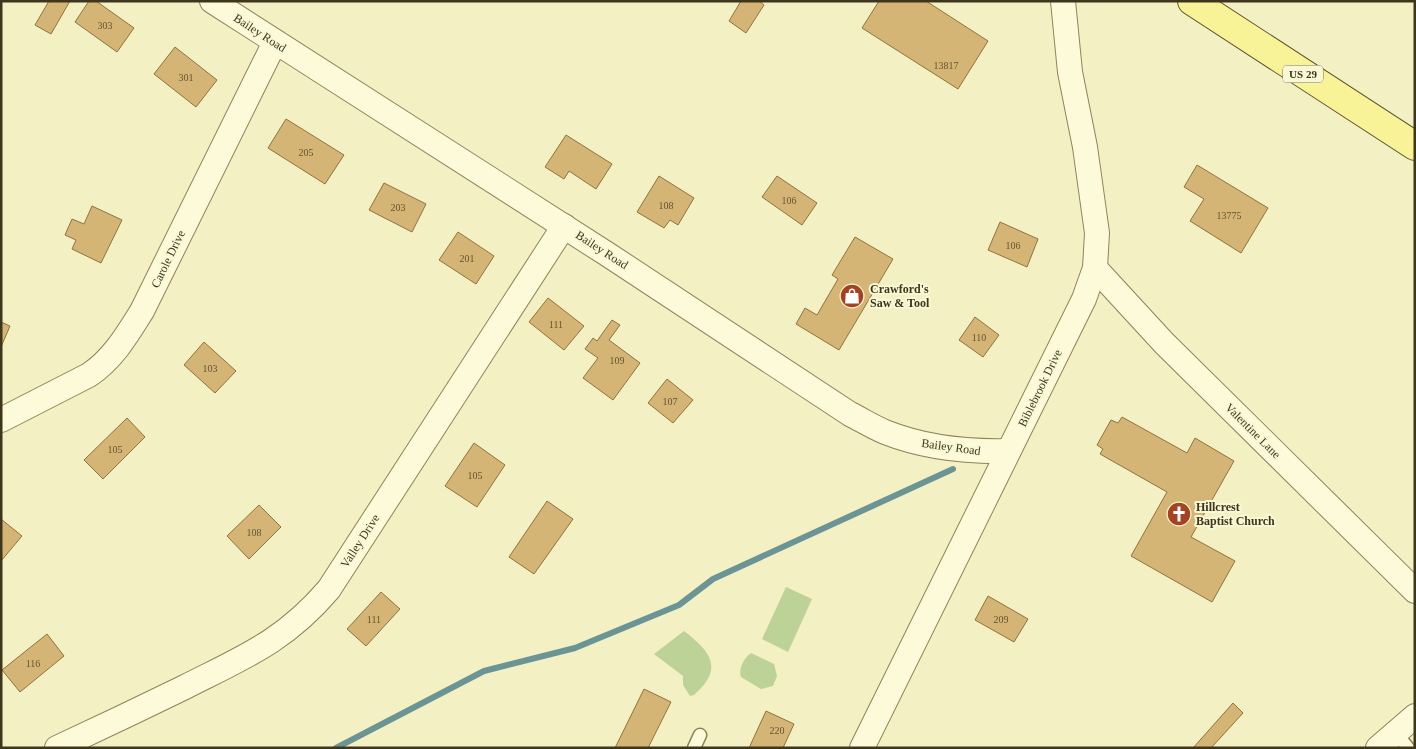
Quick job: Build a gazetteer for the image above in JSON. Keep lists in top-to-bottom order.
{
  "streets": {
    "main road": ["US 29"],
    "street": [
      "Bailey Road",
      "Carole Drive",
      "Biblebrook Drive",
      "Valentine Lane",
      "Valley Drive"
    ]
  },
  "crossings": [
    ["Bailey Road", "Carole Drive"],
    ["Bailey Road", "Biblebrook Drive"],
    ["Bailey Road", "Valley Drive"],
    ["Biblebrook Drive", "Valentine Lane"]
  ],
  "places": {
    "shop": ["Crawford's Saw & Tool"],
    "church": ["Hillcrest Baptist Church"]
  },
  "house_numbers": [
    "303",
    "13817",
    "301",
    "205",
    "106",
    "108",
    "203",
    "13775",
    "106",
    "201",
    "111",
    "110",
    "109",
    "103",
    "107",
    "105",
    "105",
    "108",
    "111",
    "209",
    "116",
    "220"
  ]
}
